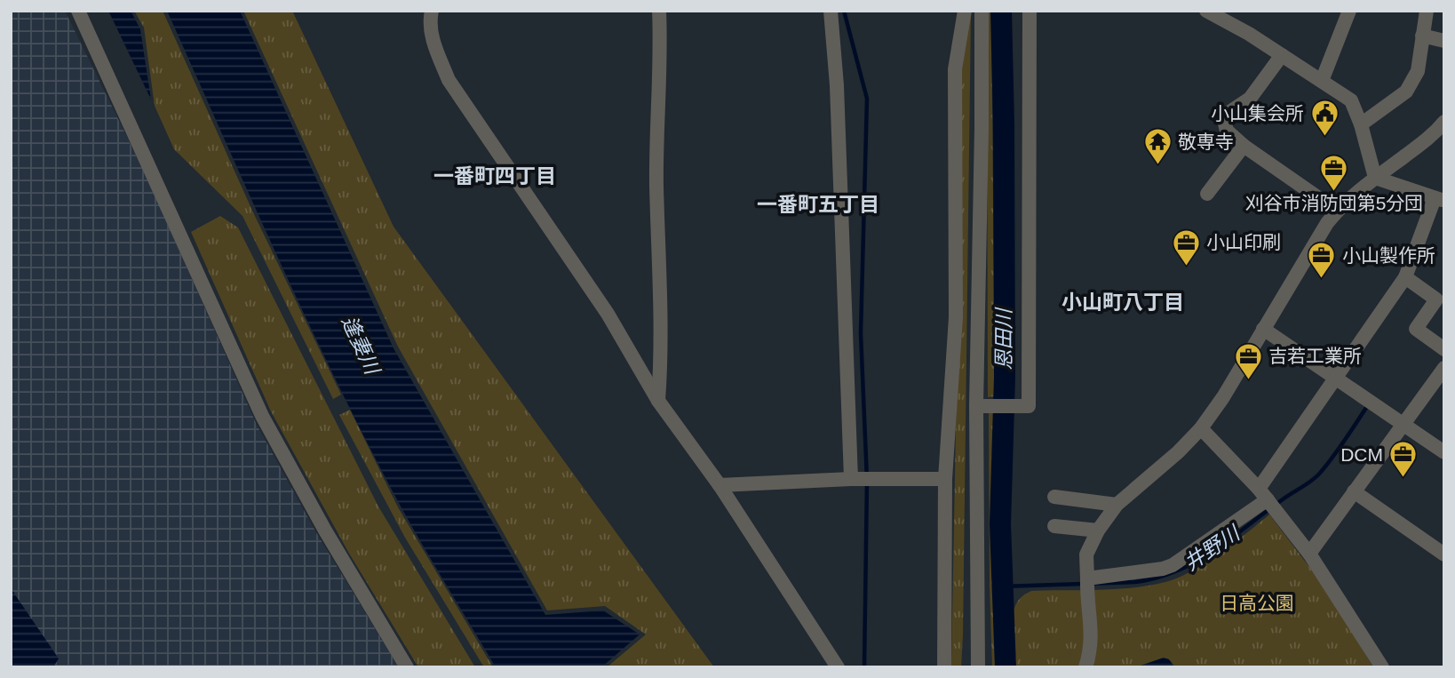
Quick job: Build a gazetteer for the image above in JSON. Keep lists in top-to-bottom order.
{
  "districts": ["一番町四丁目", "一番町五丁目", "小山町八丁目"],
  "water": ["恩田川", "逢妻川", "井野川"],
  "parks": ["日高公園"],
  "places": {
    "public building": ["小山集会所"],
    "temple": ["敬専寺"],
    "office": [
      "刈谷市消防団第5分団",
      "小山印刷",
      "小山製作所",
      "吉若工業所",
      "DCM"
    ]
  }
}
